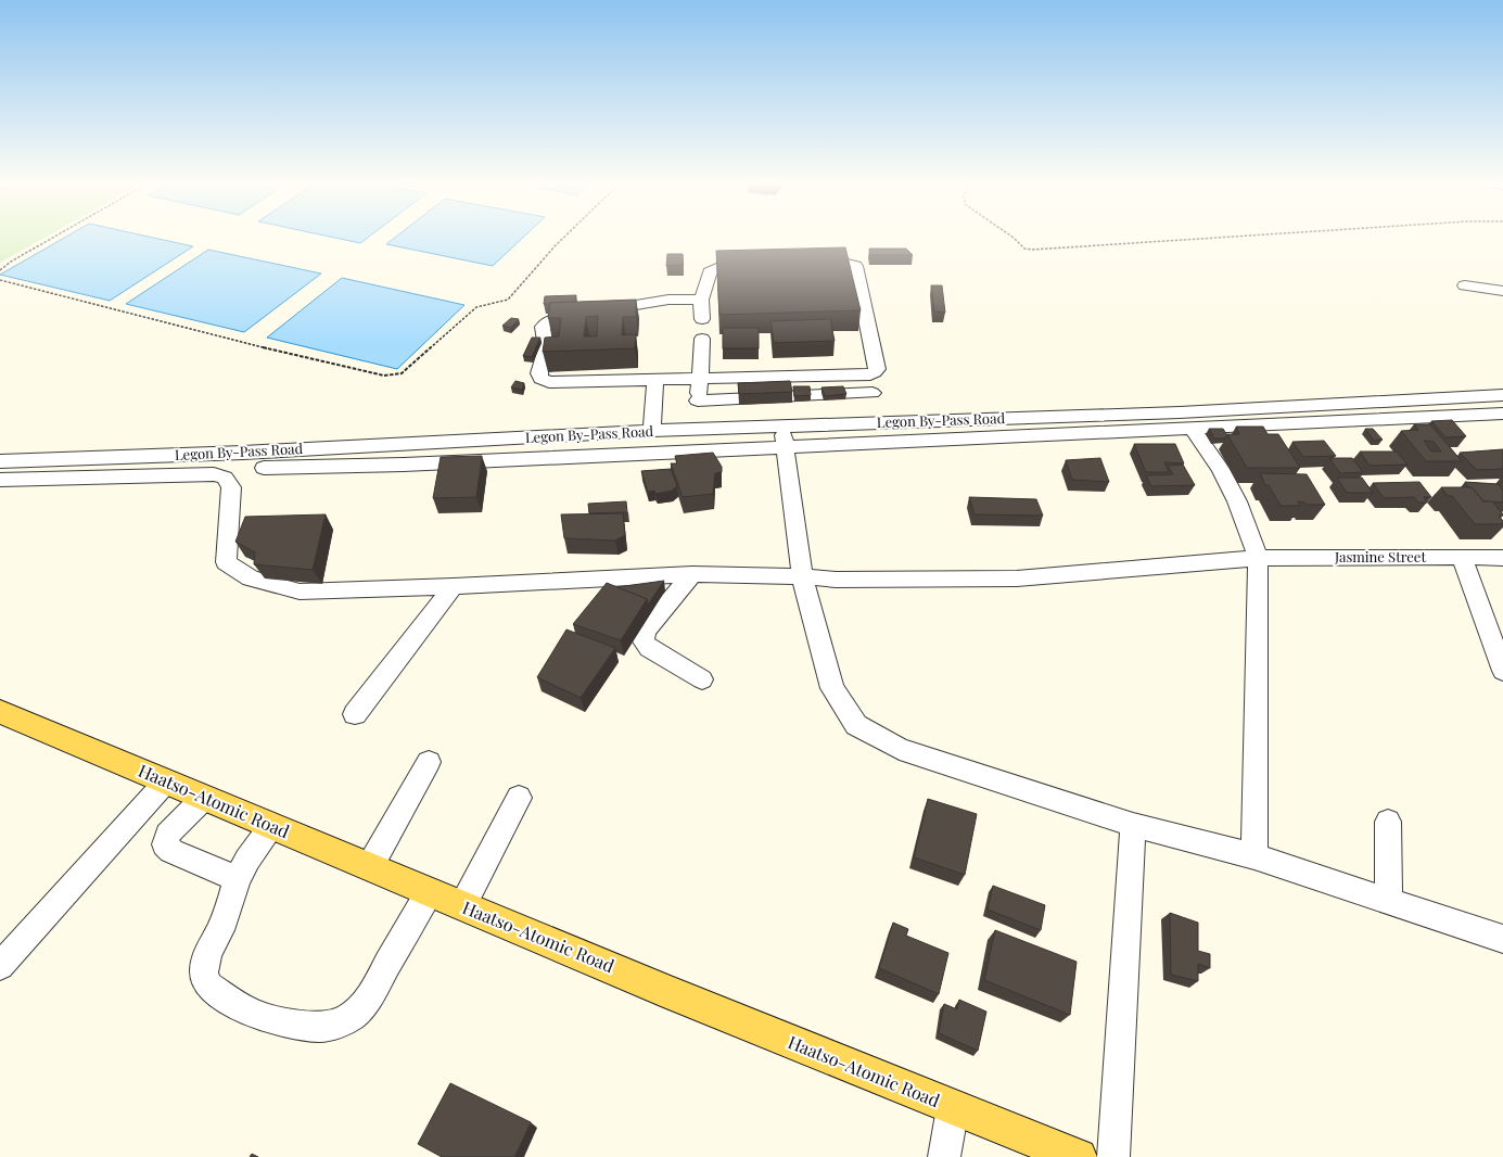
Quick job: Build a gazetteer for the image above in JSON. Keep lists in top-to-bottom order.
{
  "streets": {
    "main road": ["Haatso-Atomic Road"],
    "street": ["Legon By-Pass Road", "Jasmine Street"]
  }
}
